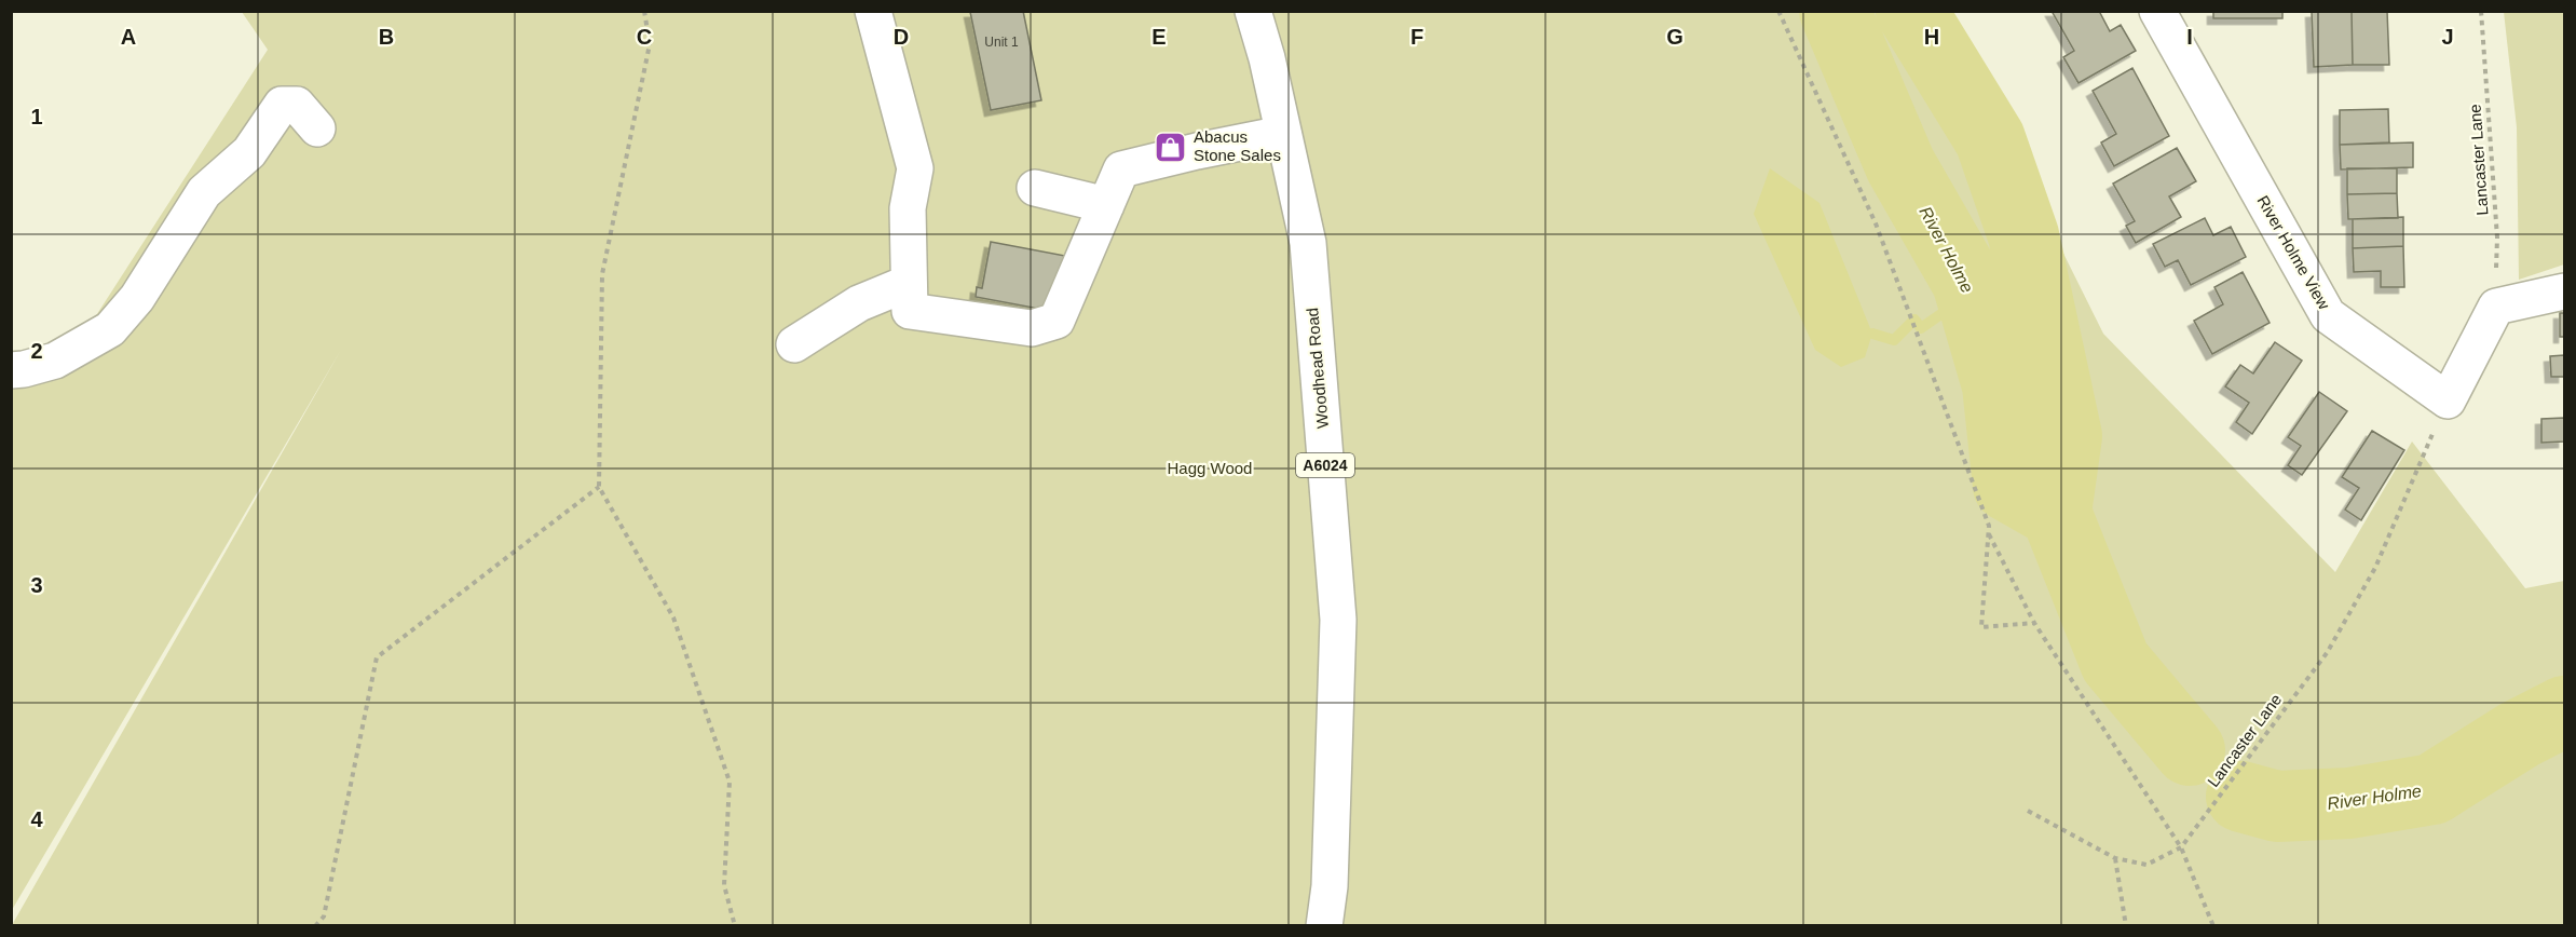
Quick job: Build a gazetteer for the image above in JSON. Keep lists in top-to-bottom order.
{
  "streets": {
    "main road": ["River Holme View", "Woodhead Road", "A6024"],
    "path": ["Lancaster Lane"]
  },
  "crossings": [
    ["Lancaster Lane", "River Holme View"]
  ],
  "water": ["River Holme"],
  "parks": ["Hagg Wood"],
  "places": {
    "shop": ["Abacus Stone Sales"]
  },
  "house_numbers": ["Unit 1"],
  "grid": {
    "columns": [
      "A",
      "B",
      "C",
      "D",
      "E",
      "F",
      "G",
      "H",
      "I",
      "J"
    ],
    "rows": [
      "1",
      "2",
      "3",
      "4"
    ]
  }
}
